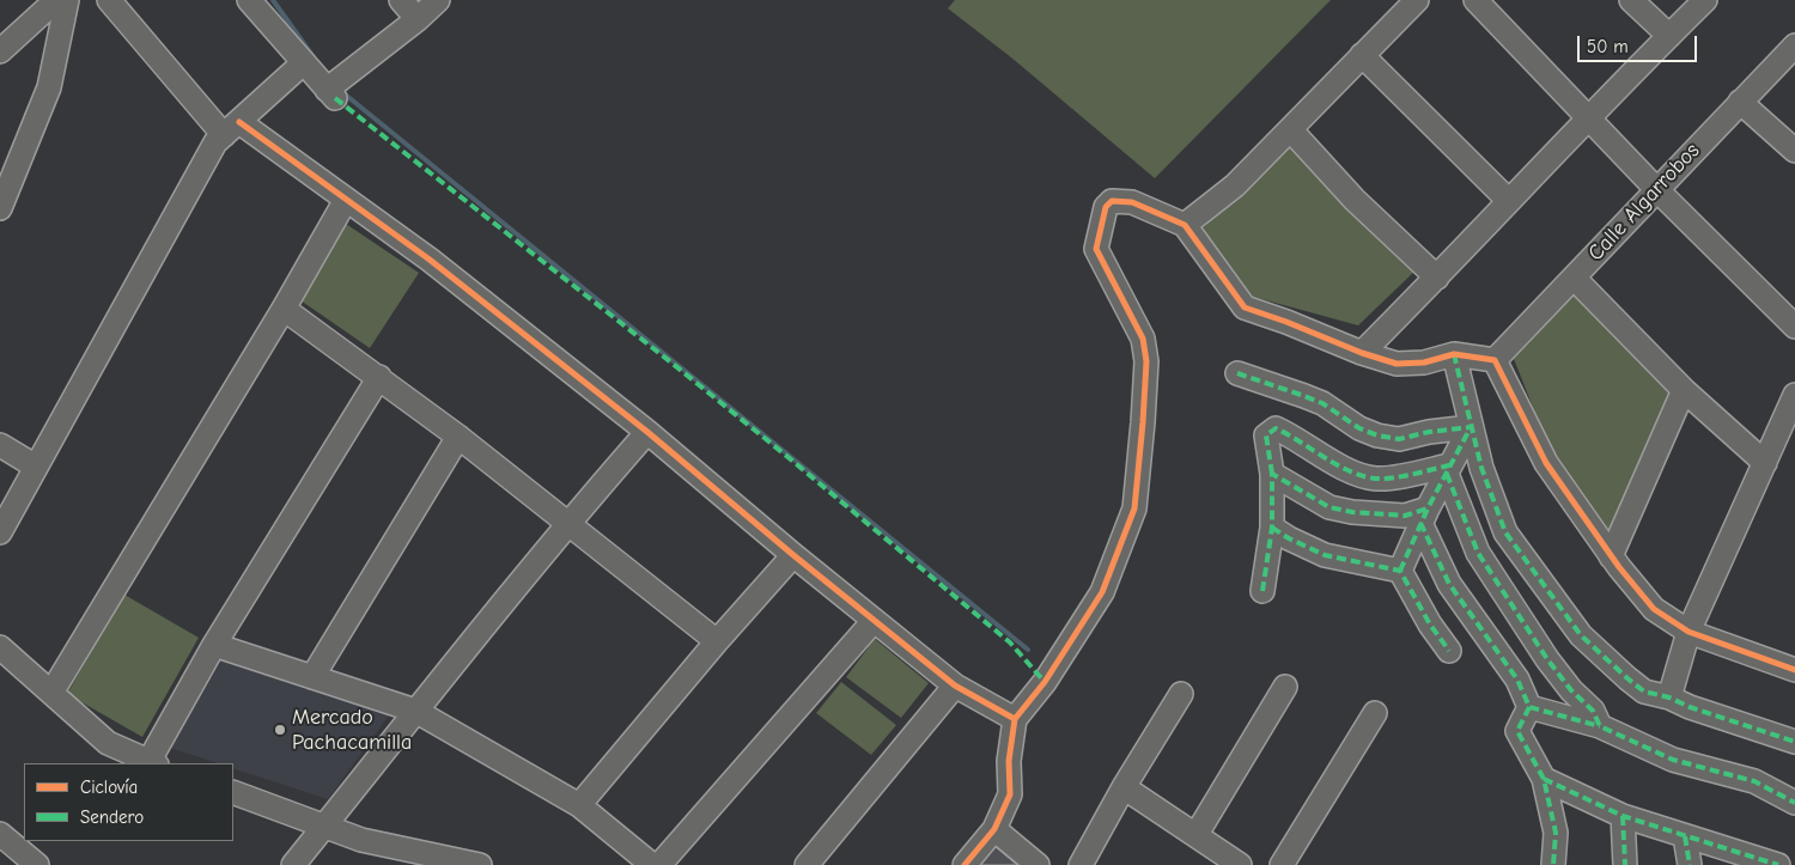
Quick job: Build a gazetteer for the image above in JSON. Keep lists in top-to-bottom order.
{
  "streets": {
    "street": ["Calle Algarrobos"]
  },
  "places": ["Mercado Pachacamilla"],
  "legend": ["Ciclovía", "Sendero"],
  "scale_bar": "50 m"
}
